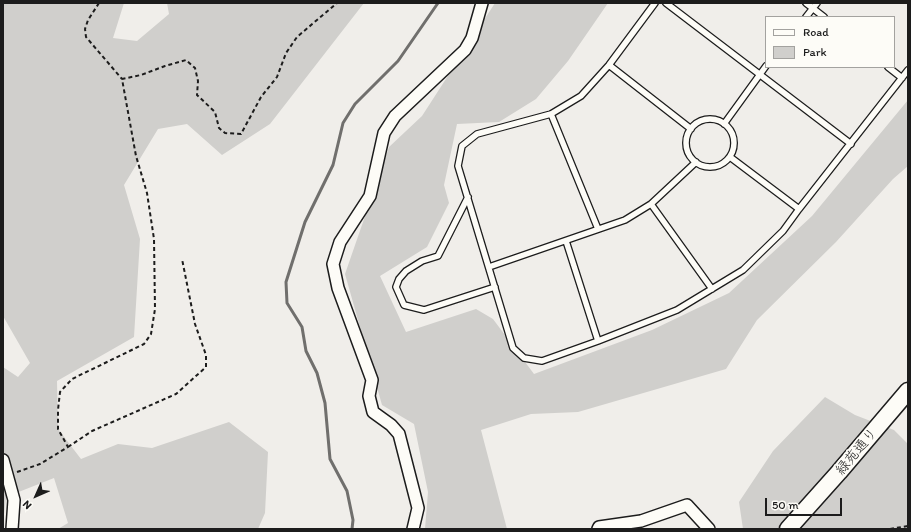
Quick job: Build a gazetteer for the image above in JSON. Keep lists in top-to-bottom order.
{
  "streets": {
    "street": ["緑苑通り"]
  },
  "legend": ["Road", "Park"],
  "scale_bar": "50 m",
  "north": "bottom left"
}
